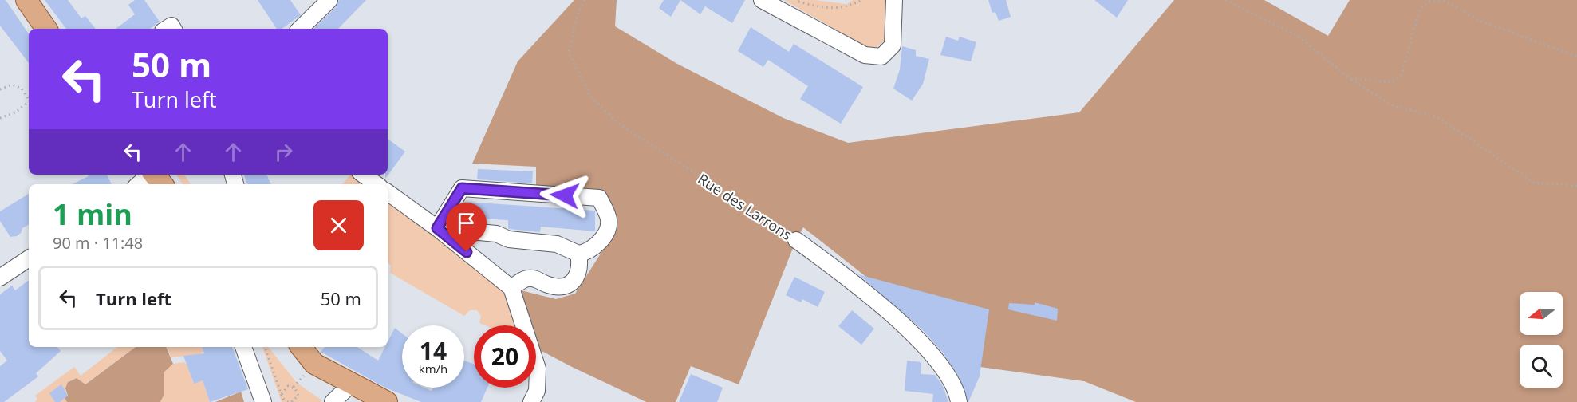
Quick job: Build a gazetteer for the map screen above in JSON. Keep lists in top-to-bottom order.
{
  "streets": {
    "street": ["Rue des Larrons"]
  },
  "north": "left",
  "page": {
    "turn": ["50 m", "Turn left"],
    "heading": ["1 min", "90 m · 11:48"],
    "list": [
      {
        "name": "Turn left",
        "value": "50 m"
      }
    ],
    "speed": "14 km/h",
    "limit": "20"
  }
}
